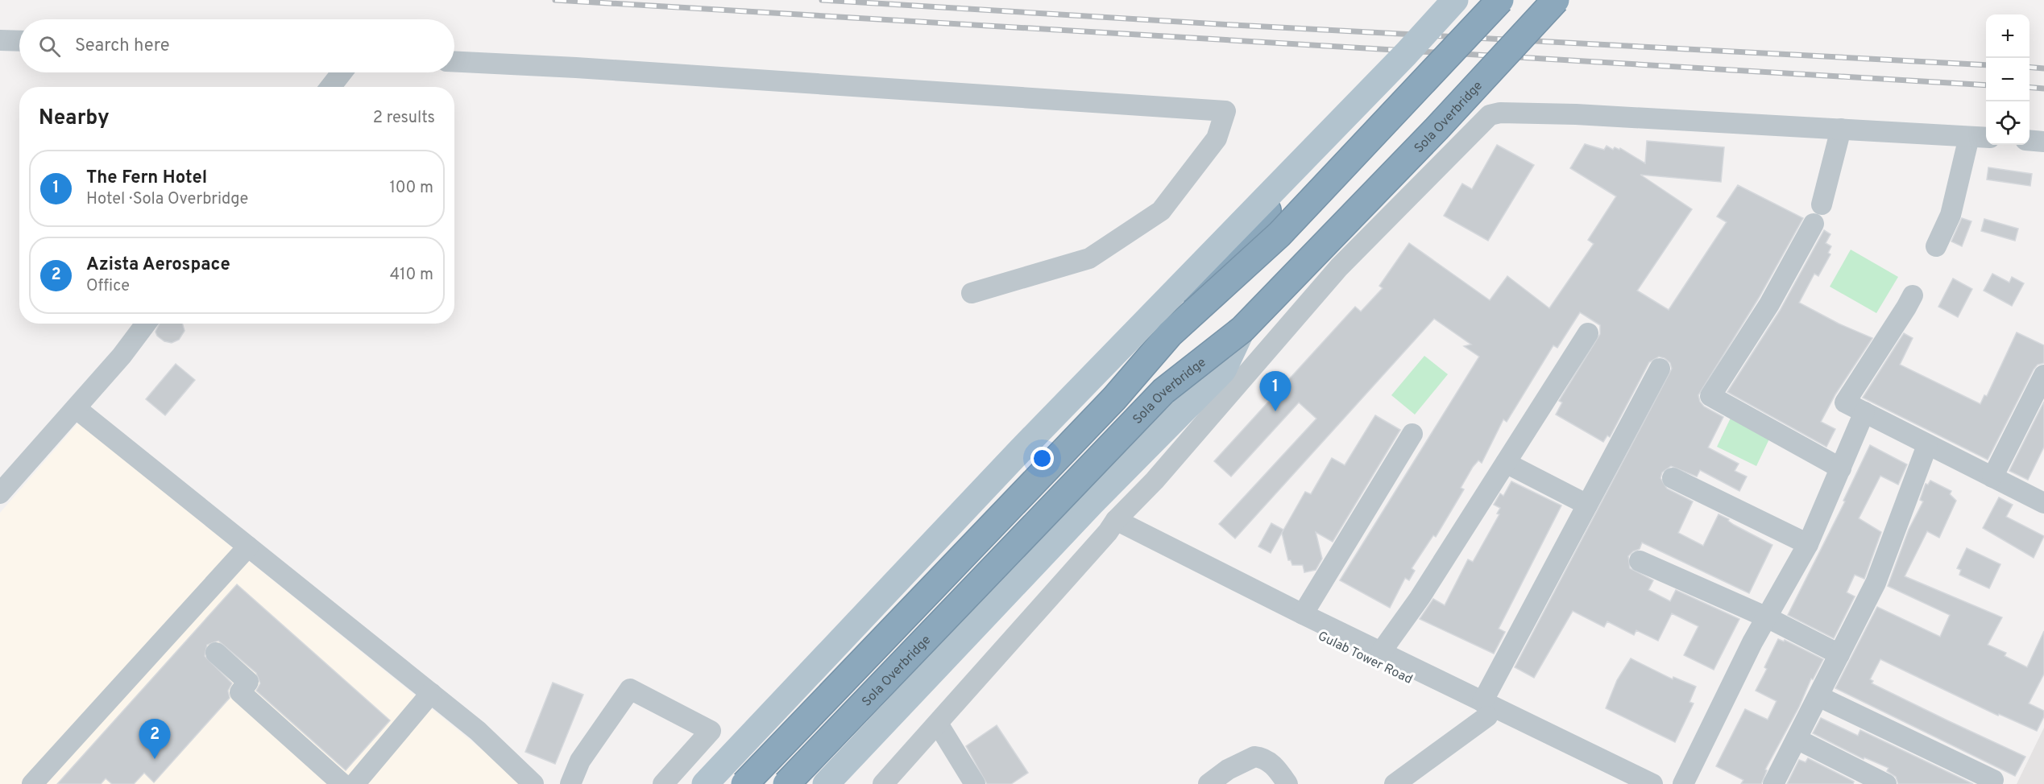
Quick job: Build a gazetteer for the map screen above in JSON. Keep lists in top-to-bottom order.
{
  "streets": {
    "highway": ["Sola Overbridge"],
    "street": ["Gulab Tower Road"]
  },
  "page": {
    "map_buttons": ["+", "−"],
    "search": "Search here",
    "heading": ["Nearby", "2 results"],
    "list": [
      {
        "mark": "1",
        "name": "The Fern Hotel",
        "note": "Hotel · Sola Overbridge",
        "value": "100 m"
      },
      {
        "mark": "2",
        "name": "Azista Aerospace",
        "note": "Office",
        "value": "410 m"
      }
    ],
    "pins": ["1", "2"]
  }
}
